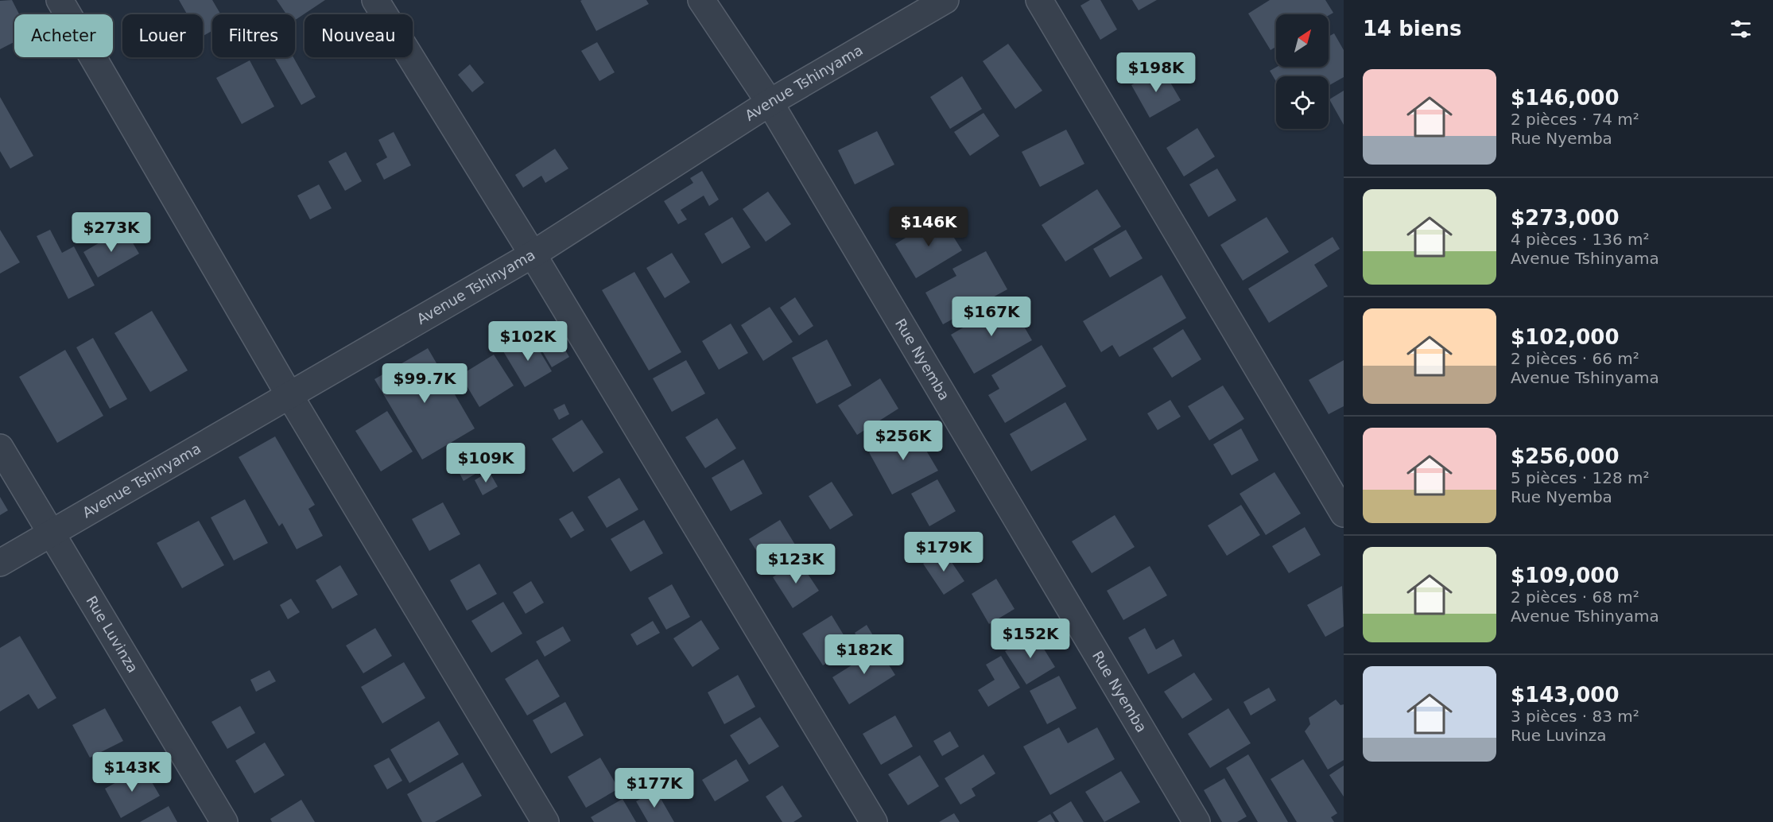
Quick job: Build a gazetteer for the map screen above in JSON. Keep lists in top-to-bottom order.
{
  "streets": {
    "street": ["Avenue Tshinyama", "Rue Nyemba", "Rue Luvinza"]
  },
  "crossings": [
    ["Avenue Tshinyama", "Rue Nyemba"],
    ["Avenue Tshinyama", "Rue Luvinza"]
  ],
  "north": "top right",
  "page": {
    "heading": "14 biens",
    "chip": [
      "Acheter",
      "Louer",
      "Filtres",
      "Nouveau"
    ],
    "price": [
      "$198K",
      "$146K",
      "$273K",
      "$167K",
      "$102K",
      "$99.7K",
      "$256K",
      "$109K",
      "$179K",
      "$123K",
      "$152K",
      "$182K",
      "$143K",
      "$177K"
    ],
    "list": [
      {
        "name": "$146,000",
        "note": "2 pièces · 74 m² · Rue Nyemba"
      },
      {
        "name": "$273,000",
        "note": "4 pièces · 136 m² · Avenue Tshinyama"
      },
      {
        "name": "$102,000",
        "note": "2 pièces · 66 m² · Avenue Tshinyama"
      },
      {
        "name": "$256,000",
        "note": "5 pièces · 128 m² · Rue Nyemba"
      },
      {
        "name": "$109,000",
        "note": "2 pièces · 68 m² · Avenue Tshinyama"
      },
      {
        "name": "$143,000",
        "note": "3 pièces · 83 m² · Rue Luvinza"
      }
    ]
  }
}
